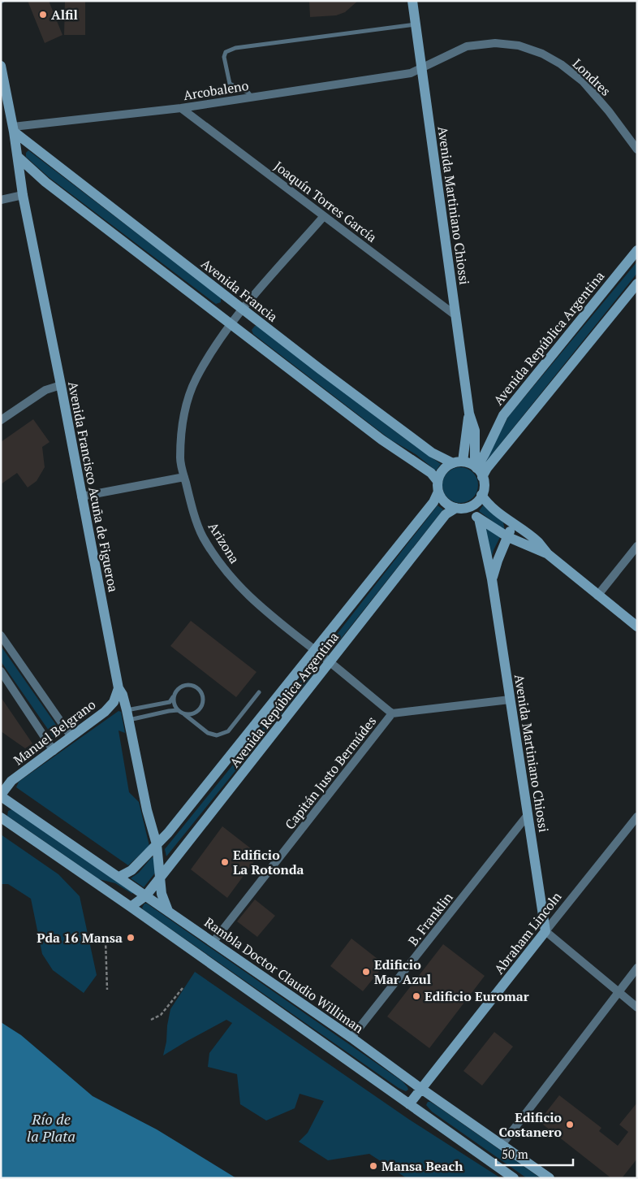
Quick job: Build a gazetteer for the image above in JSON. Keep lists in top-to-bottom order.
{
  "streets": {
    "street": [
      "Londres",
      "Arcobaleno",
      "Joaquín Torres García",
      "Avenida Martiniano Chiossi",
      "Avenida Francia",
      "Avenida República Argentina",
      "Avenida Francisco Acuña de Figueroa",
      "Arizona",
      "Manuel Belgrano",
      "Capitán Justo Bermúdes",
      "B. Franklin",
      "Abraham Lincoln",
      "Rambla Doctor Claudio Williman"
    ]
  },
  "crossings": [
    ["Londres", "Arcobaleno"],
    ["Londres", "Avenida Martiniano Chiossi"],
    ["Arcobaleno", "Joaquín Torres García"],
    ["Arcobaleno", "Avenida Martiniano Chiossi"],
    ["Arcobaleno", "Avenida Francia"],
    ["Arcobaleno", "Avenida Francisco Acuña de Figueroa"],
    ["Joaquín Torres García", "Avenida Martiniano Chiossi"],
    ["Joaquín Torres García", "Arizona"],
    ["Avenida Martiniano Chiossi", "Avenida Francia"],
    ["Avenida Martiniano Chiossi", "Avenida República Argentina"],
    ["Avenida Martiniano Chiossi", "B. Franklin"],
    ["Avenida Martiniano Chiossi", "Abraham Lincoln"],
    ["Avenida Francia", "Avenida República Argentina"],
    ["Avenida Francia", "Avenida Francisco Acuña de Figueroa"],
    ["Avenida Francia", "Arizona"],
    ["Avenida República Argentina", "Avenida Francisco Acuña de Figueroa"],
    ["Avenida República Argentina", "Arizona"],
    ["Avenida República Argentina", "Rambla Doctor Claudio Williman"],
    ["Avenida Francisco Acuña de Figueroa", "Manuel Belgrano"],
    ["Avenida Francisco Acuña de Figueroa", "Rambla Doctor Claudio Williman"],
    ["Arizona", "Capitán Justo Bermúdes"],
    ["Manuel Belgrano", "Rambla Doctor Claudio Williman"],
    ["Capitán Justo Bermúdes", "Rambla Doctor Claudio Williman"],
    ["B. Franklin", "Rambla Doctor Claudio Williman"],
    ["Abraham Lincoln", "Rambla Doctor Claudio Williman"]
  ],
  "water": ["Río de la Plata"],
  "places": [
    "Alfil",
    "Edificio La Rotonda",
    "Pda 16 Mansa",
    "Edificio Mar Azul",
    "Edificio Euromar",
    "Edificio Costanero",
    "Mansa Beach"
  ],
  "scale_bar": "50 m"
}
